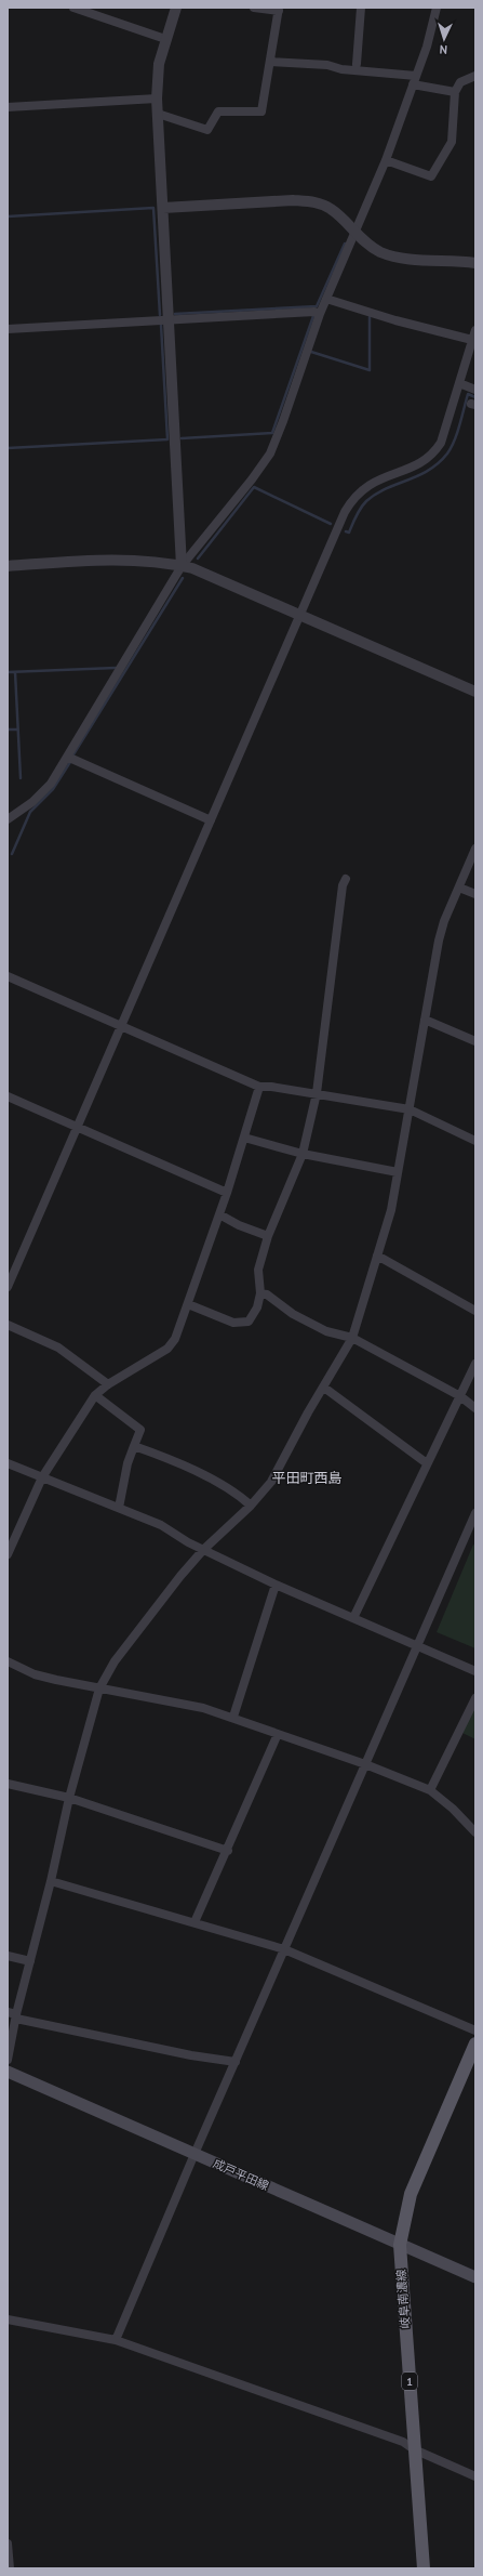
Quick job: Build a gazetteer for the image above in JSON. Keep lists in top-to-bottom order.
{
  "streets": {
    "main road": ["成戸平田線", "岐阜南濃線", "1"]
  },
  "crossings": [
    ["成戸平田線", "岐阜南濃線"]
  ],
  "districts": ["平田町西島"],
  "north": "bottom"
}
